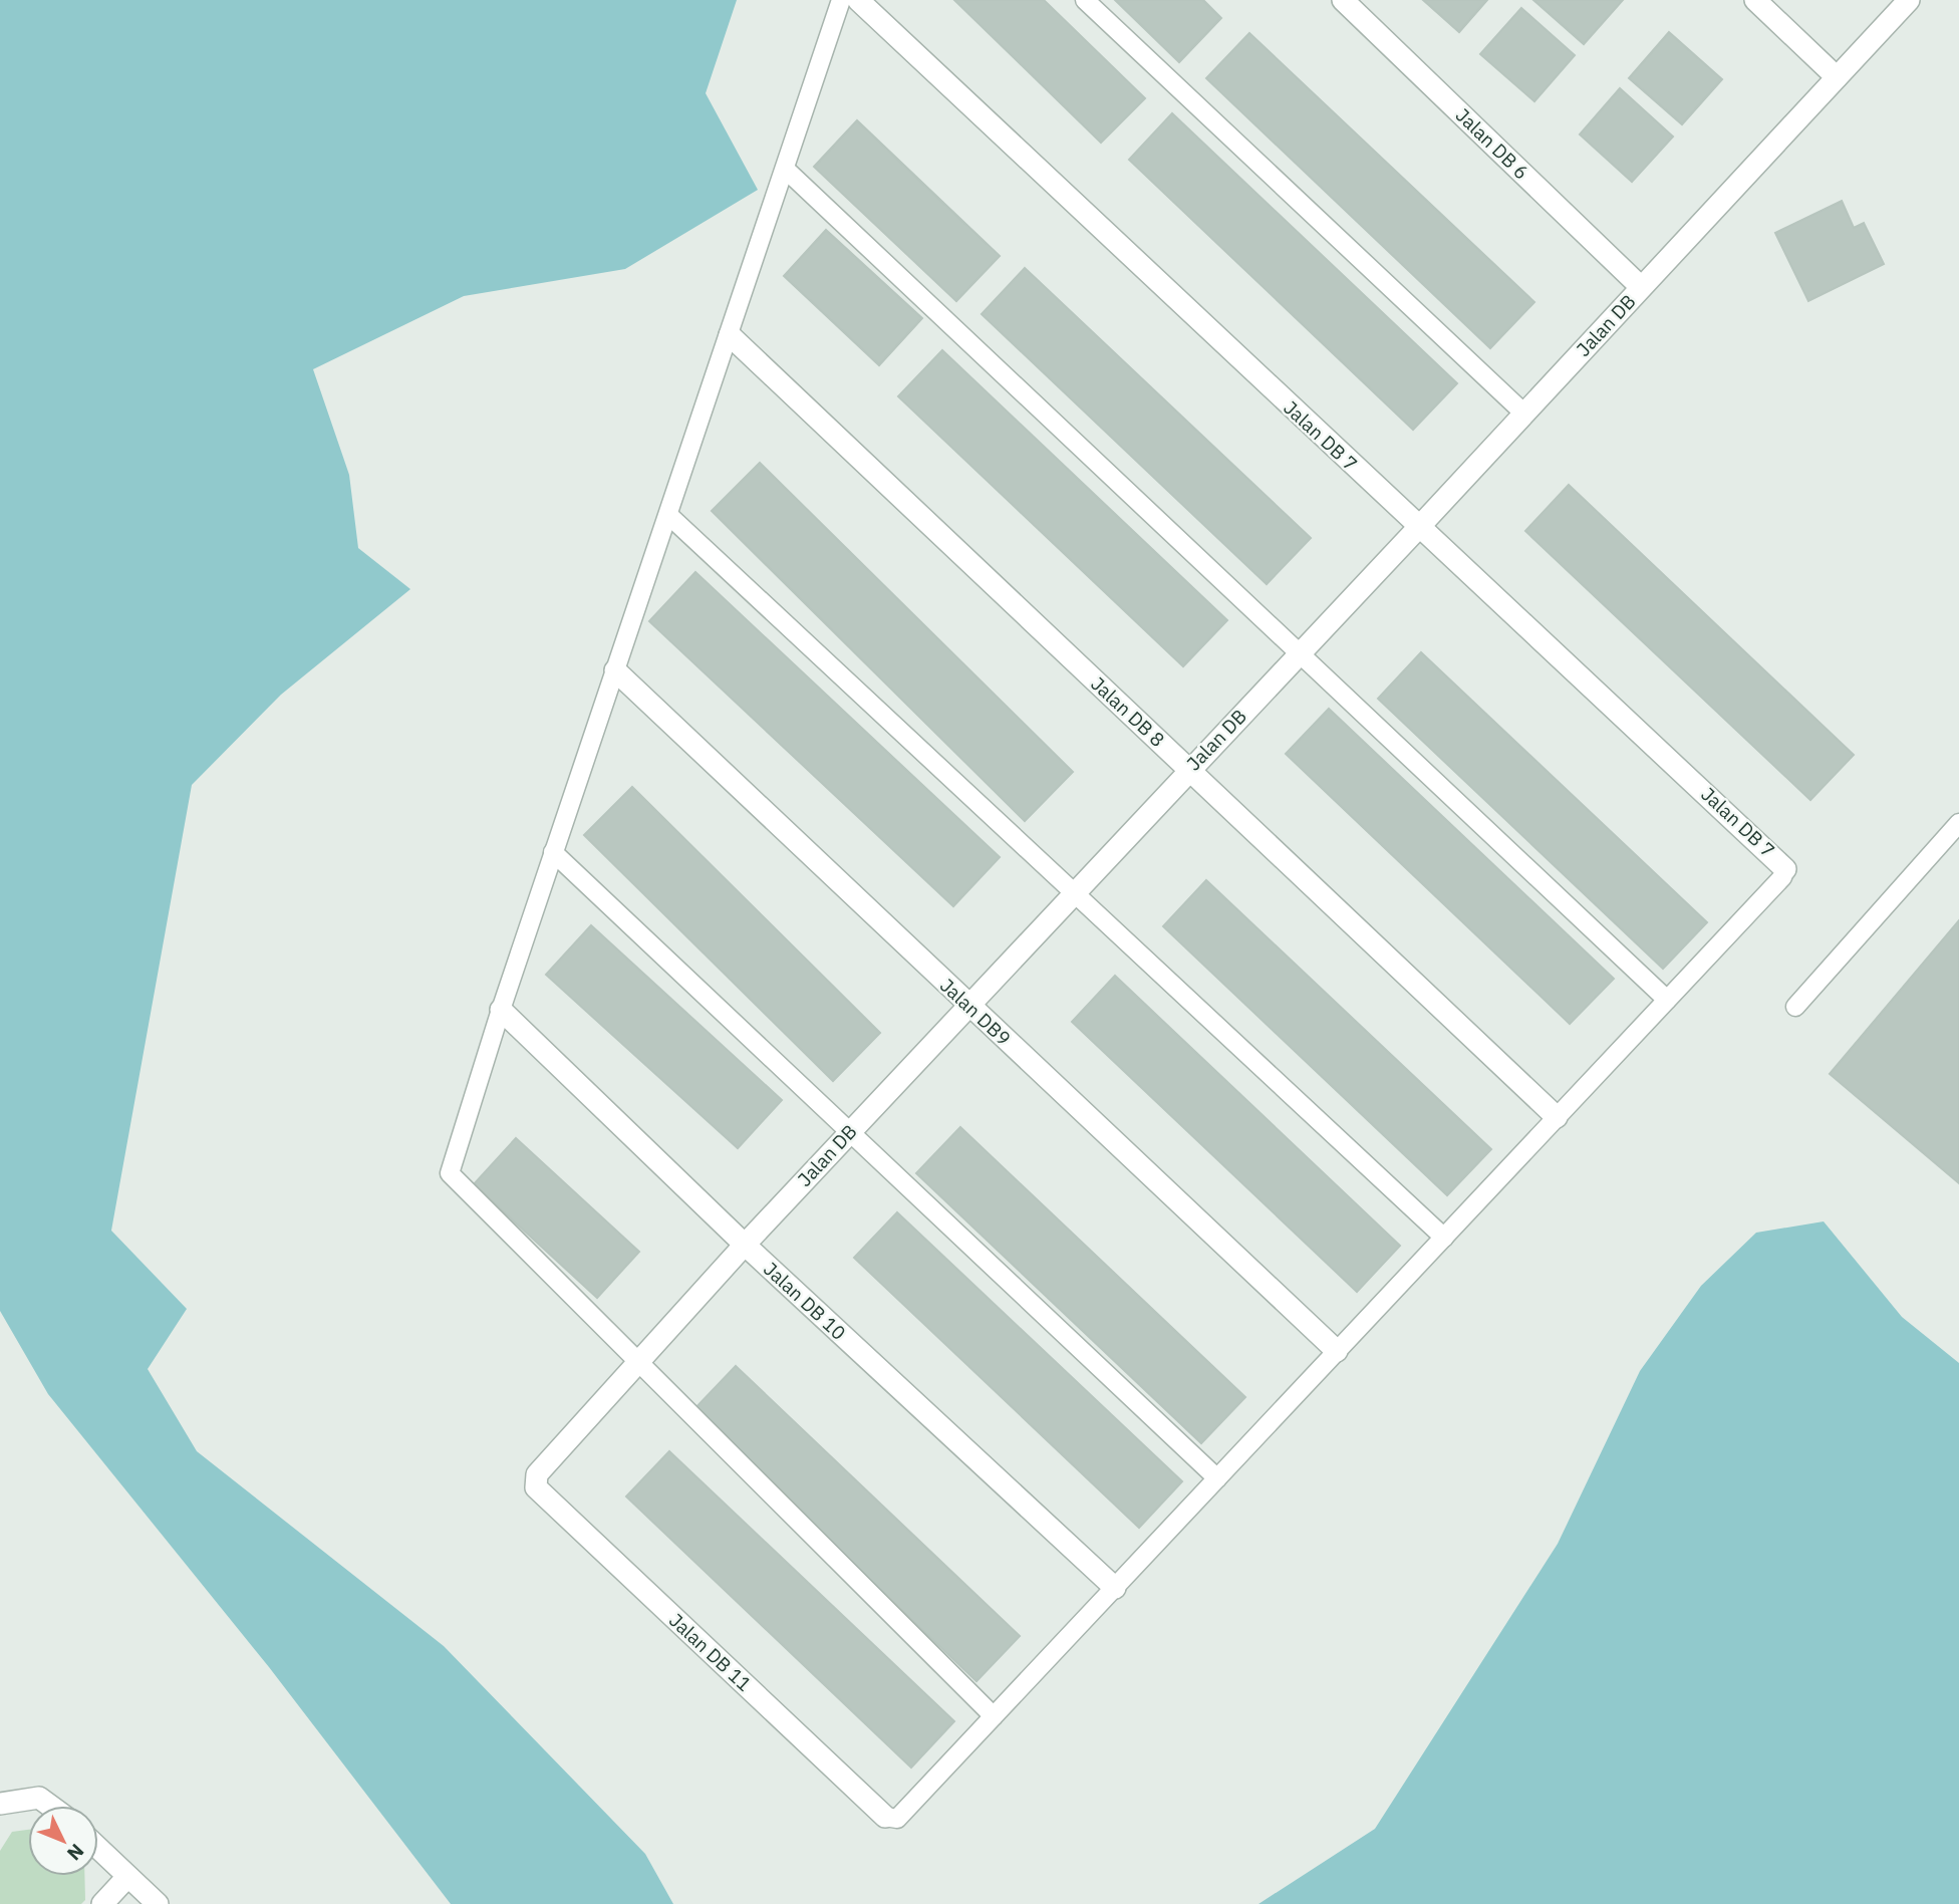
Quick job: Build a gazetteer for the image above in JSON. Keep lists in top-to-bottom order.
{
  "streets": {
    "street": [
      "Jalan DB 6",
      "Jalan DB",
      "Jalan DB 7",
      "Jalan DB 8",
      "Jalan DB9",
      "Jalan DB 10",
      "Jalan DB 11"
    ]
  },
  "crossings": [
    ["Jalan DB 6", "Jalan DB"],
    ["Jalan DB", "Jalan DB 7"],
    ["Jalan DB", "Jalan DB 8"],
    ["Jalan DB", "Jalan DB9"],
    ["Jalan DB", "Jalan DB 10"],
    ["Jalan DB", "Jalan DB 11"]
  ],
  "north": "bottom right"
}
